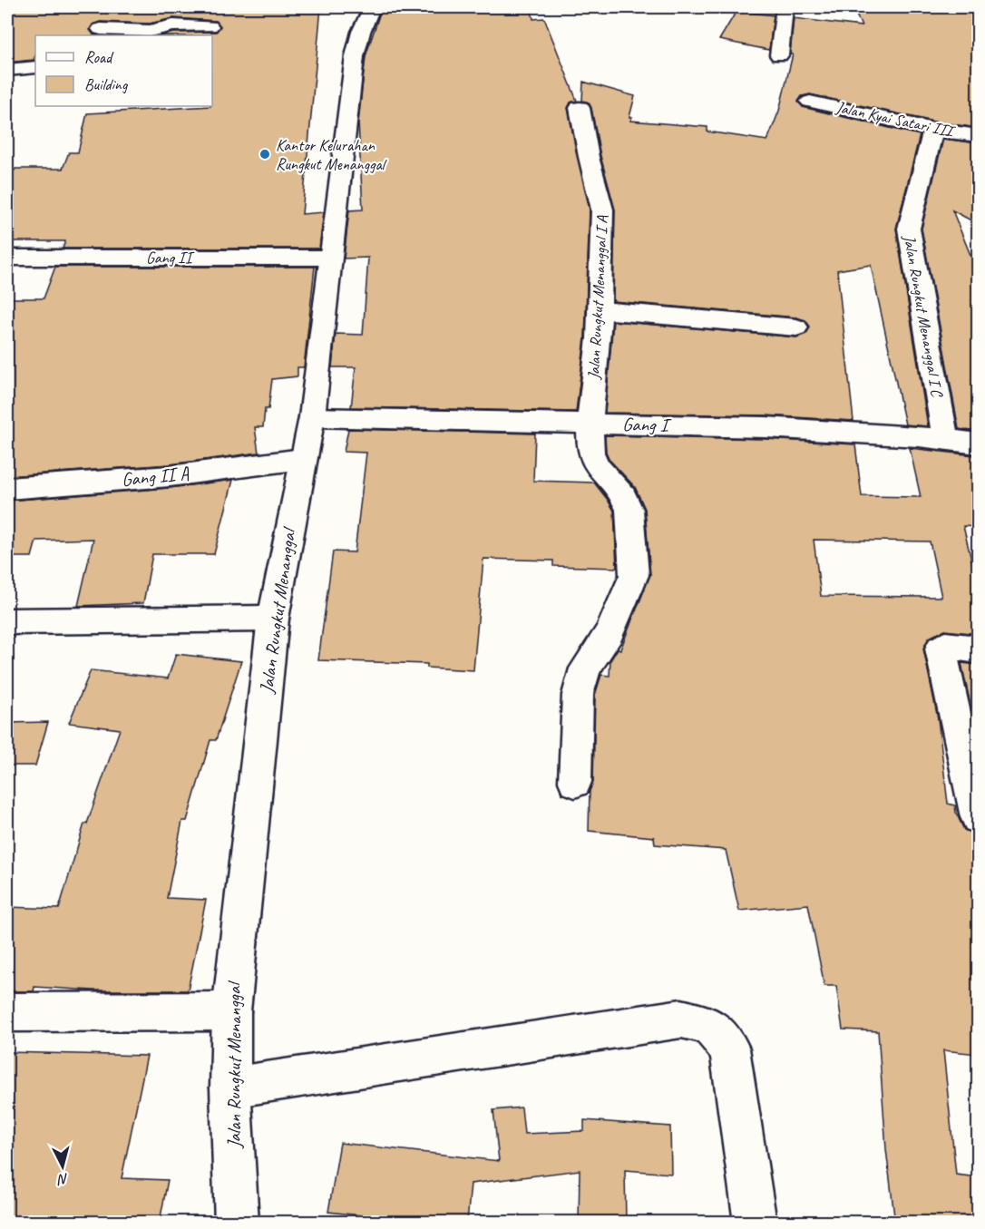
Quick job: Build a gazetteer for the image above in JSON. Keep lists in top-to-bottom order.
{
  "streets": {
    "street": [
      "Jalan Kyai Satari III",
      "Gang II",
      "Jalan Rungkut Menanggal I A",
      "Jalan Rungkut Menanggal I C",
      "Gang I",
      "Gang II A",
      "Jalan Rungkut Menanggal"
    ]
  },
  "crossings": [
    ["Jalan Kyai Satari III", "Jalan Rungkut Menanggal I C"],
    ["Gang II", "Jalan Rungkut Menanggal"],
    ["Jalan Rungkut Menanggal I A", "Gang I"],
    ["Jalan Rungkut Menanggal I C", "Gang I"],
    ["Gang I", "Jalan Rungkut Menanggal"],
    ["Gang II A", "Jalan Rungkut Menanggal"]
  ],
  "places": ["Kantor Kelurahan Rungkut Menanggal"],
  "legend": ["Road", "Building"],
  "north": "bottom"
}
